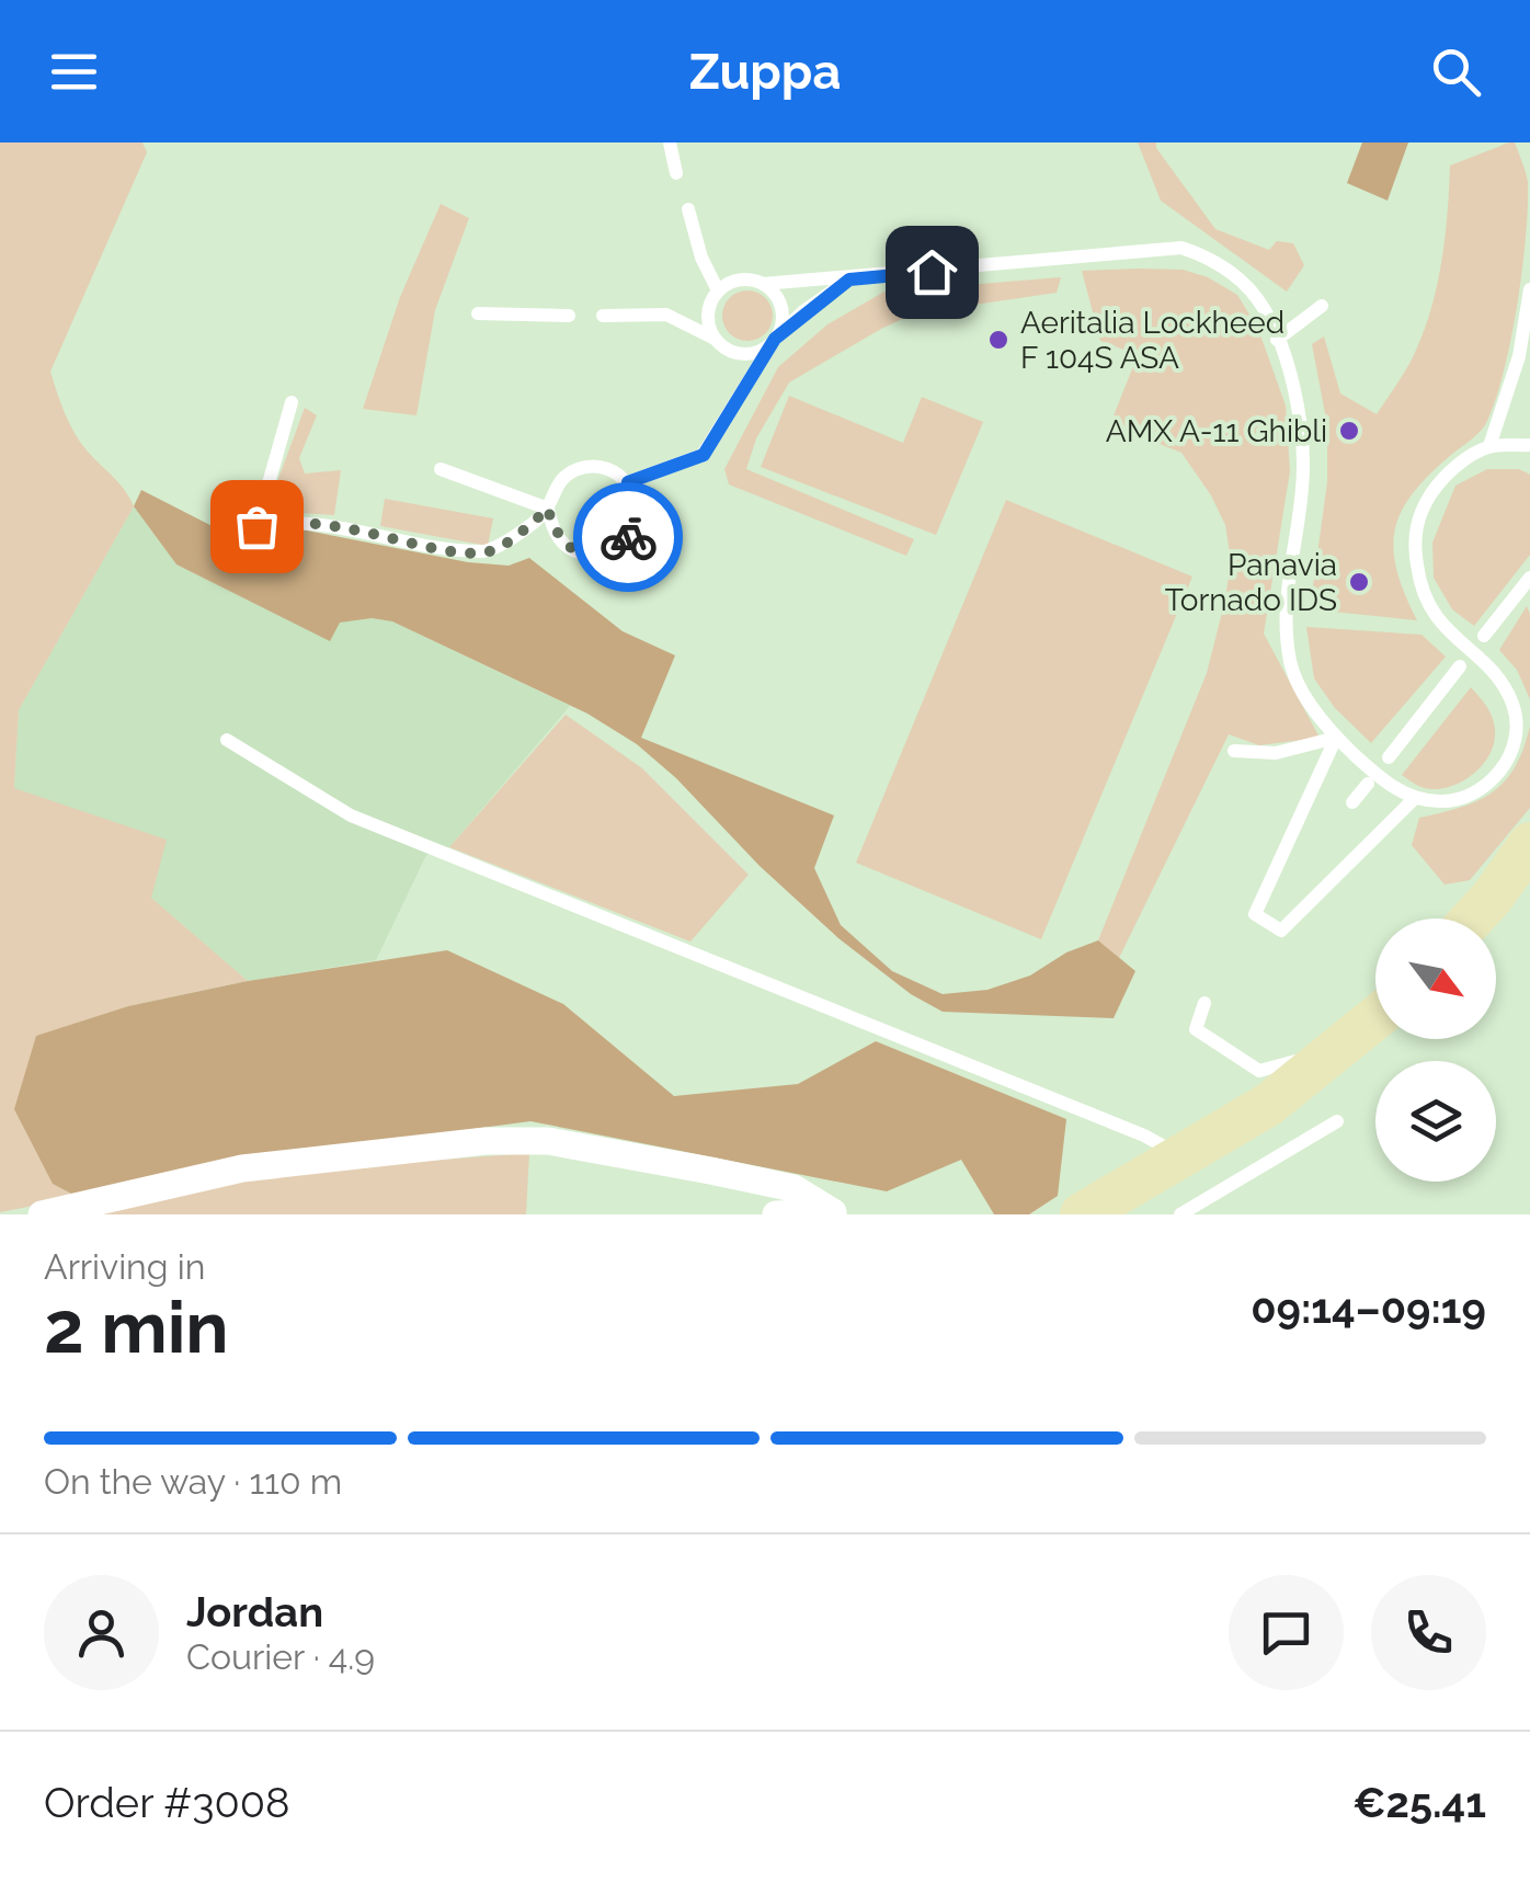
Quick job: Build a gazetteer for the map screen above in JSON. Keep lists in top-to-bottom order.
{
  "places": ["Aeritalia Lockheed F 104S ASA", "AMX A-11 Ghibli", "Panavia Tornado IDS"],
  "north": "bottom right",
  "page": {
    "header": "Zuppa",
    "heading": ["2 min", "Arriving in", "09:14–09:19"],
    "panel": [
      "Jordan",
      "Courier · 4.9",
      "Order #3008",
      "€25.41"
    ],
    "bar": "On the way · 110 m"
  }
}
